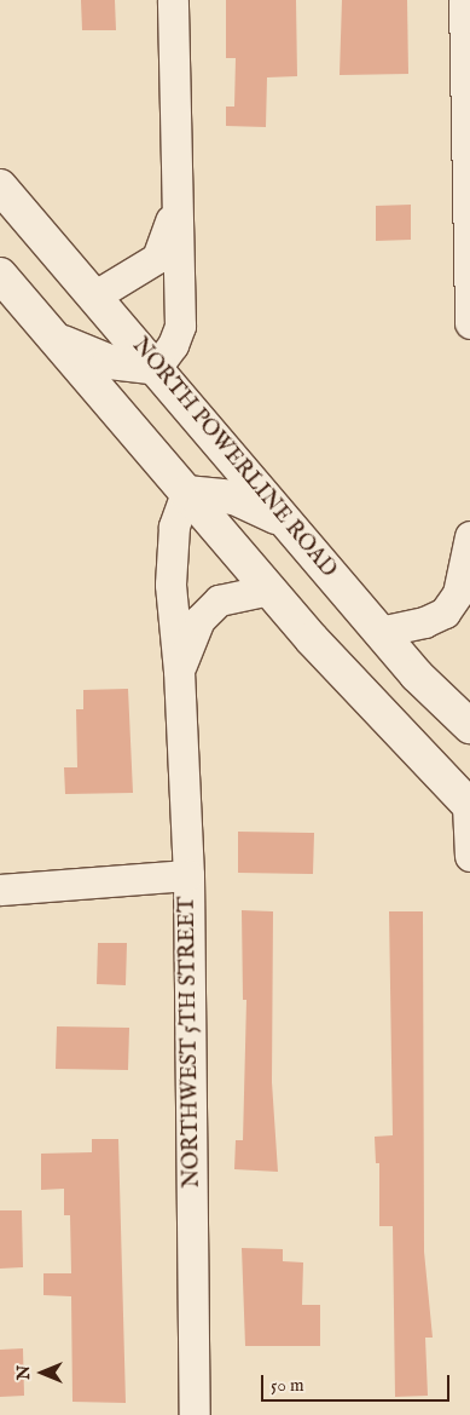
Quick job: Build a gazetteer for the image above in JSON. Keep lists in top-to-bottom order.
{
  "streets": {
    "main road": ["NORTH POWERLINE ROAD"],
    "street": ["NORTHWEST 5TH STREET"]
  },
  "scale_bar": "50 m",
  "north": "left"
}
